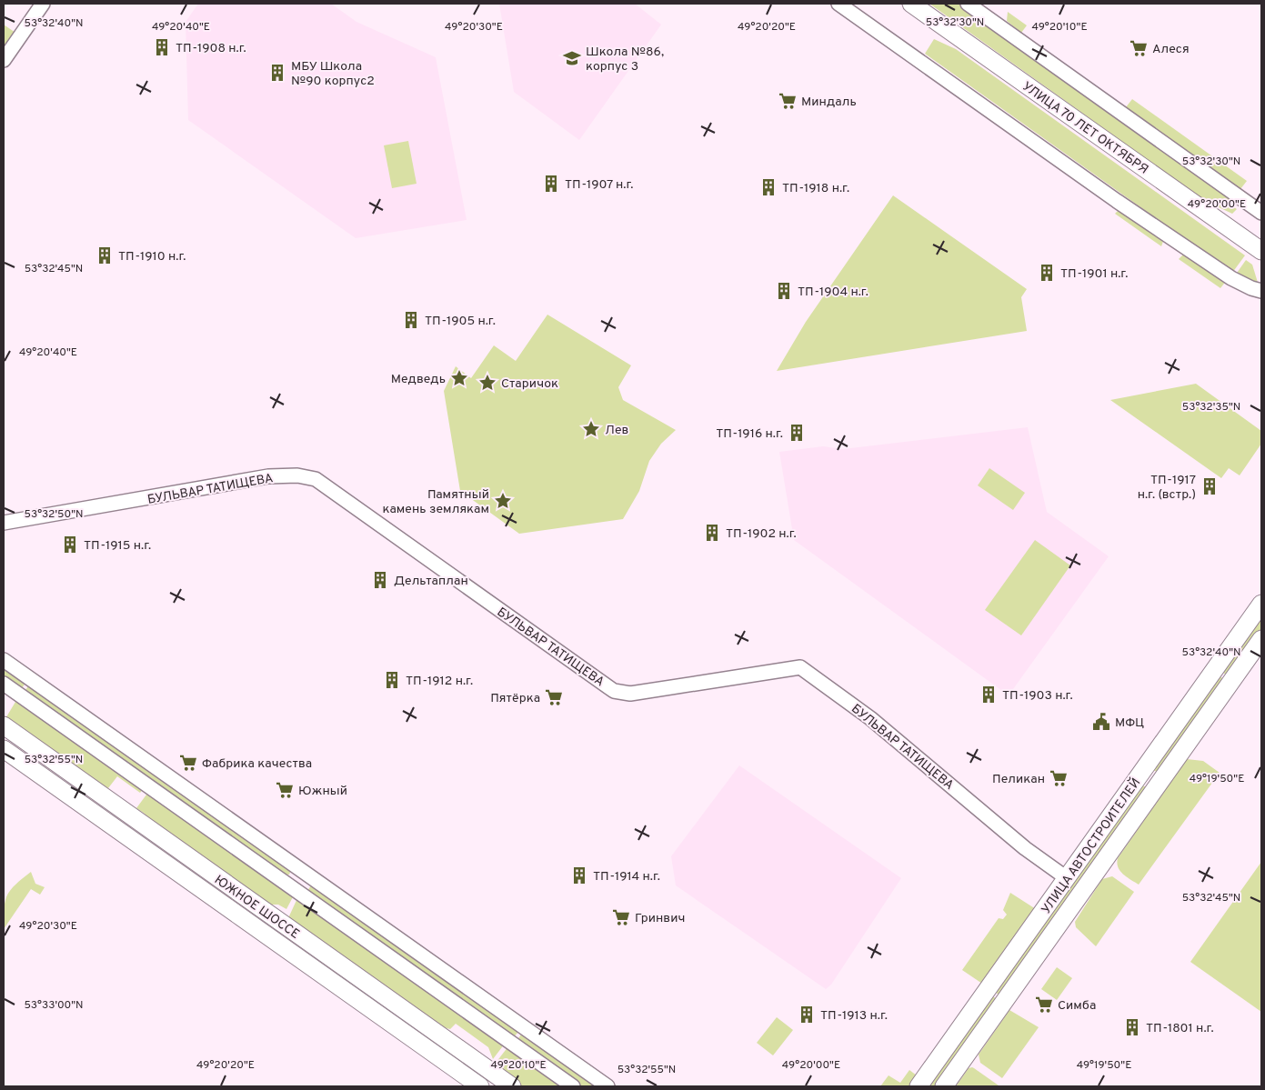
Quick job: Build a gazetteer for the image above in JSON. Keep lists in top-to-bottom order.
{
  "streets": {
    "main road": ["УЛИЦА 70 ЛЕТ ОКТЯБРЯ", "УЛИЦА АВТОСТРОИТЕЛЕЙ", "ЮЖНОЕ ШОССЕ"],
    "street": ["БУЛЬВАР ТАТИЩЕВА"]
  },
  "crossings": [
    ["БУЛЬВАР ТАТИЩЕВА", "УЛИЦА АВТОСТРОИТЕЛЕЙ"]
  ],
  "places": {
    "building": [
      "ТП-1908 н.г.",
      "МБУ Школа №90 корпус2",
      "ТП-1907 н.г.",
      "ТП-1918 н.г.",
      "ТП-1910 н.г.",
      "ТП-1901 н.г.",
      "ТП-1904 н.г.",
      "ТП-1905 н.г.",
      "ТП-1916 н.г.",
      "ТП-1917 н.г. (встр.)",
      "ТП-1902 н.г.",
      "ТП-1915 н.г.",
      "Дельтаплан",
      "ТП-1912 н.г.",
      "ТП-1903 н.г.",
      "ТП-1914 н.г.",
      "ТП-1913 н.г.",
      "ТП-1801 н.г."
    ],
    "supermarket": [
      "Алеся",
      "Миндаль",
      "Пятёрка",
      "Фабрика качества",
      "Пеликан",
      "Южный",
      "Гринвич",
      "Симба"
    ],
    "school or university": ["Школа №86, корпус 3"],
    "place": [
      "Медведь",
      "Старичок",
      "Лев",
      "Памятный камень землякам"
    ],
    "public building": ["МФЦ"]
  },
  "coordinates": [
    "53°32'30\"N",
    "53°32'40\"N",
    "49°20'40\"E",
    "49°20'30\"E",
    "49°20'20\"E",
    "49°20'10\"E",
    "49°20'00\"E",
    "53°32'45\"N",
    "53°32'35\"N",
    "53°32'50\"N",
    "53°32'55\"N",
    "49°19'50\"E",
    "53°33'00\"N"
  ]
}
